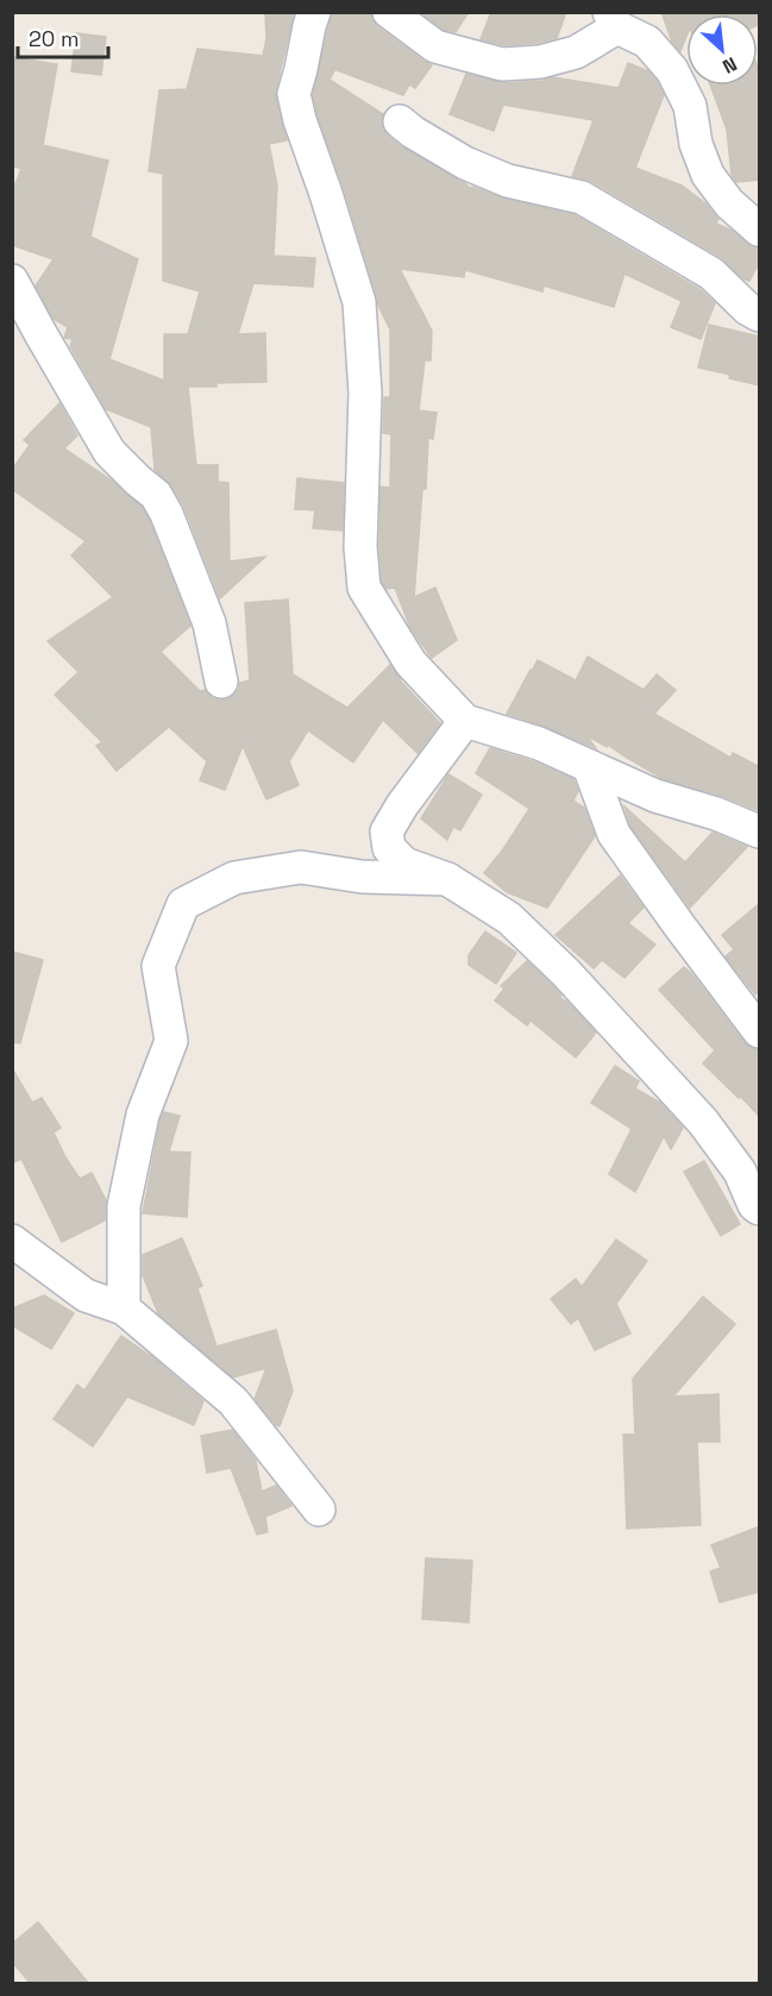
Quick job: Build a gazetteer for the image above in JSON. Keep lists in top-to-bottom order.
{
  "scale_bar": "20 m",
  "north": "bottom right"
}
